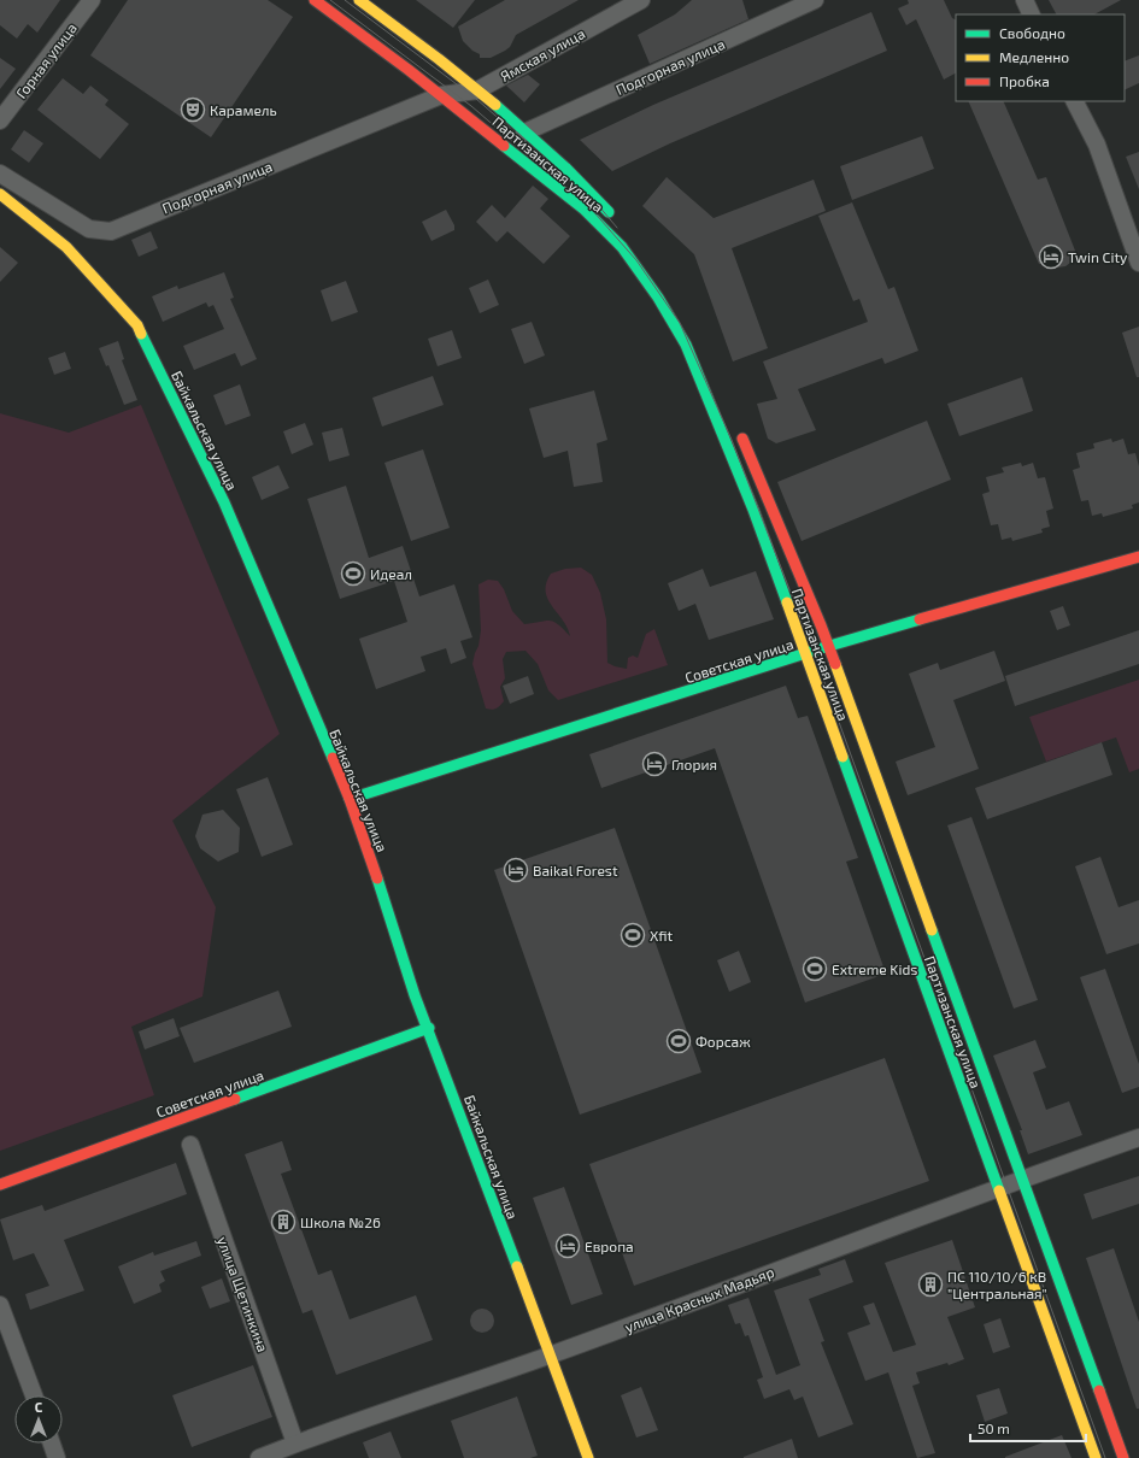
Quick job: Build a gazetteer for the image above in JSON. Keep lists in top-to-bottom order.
{
  "streets": {
    "street": [
      "Ямская улица",
      "Горная улица",
      "Подгорная улица",
      "Партизанская улица",
      "Байкальская улица",
      "Советская улица",
      "улица Щетинкина",
      "улица Красных Мадьяр"
    ]
  },
  "crossings": [
    ["Ямская улица", "Подгорная улица"],
    ["Ямская улица", "Партизанская улица"],
    ["Подгорная улица", "Партизанская улица"],
    ["Партизанская улица", "Советская улица"],
    ["Партизанская улица", "улица Красных Мадьяр"],
    ["Байкальская улица", "Советская улица"],
    ["Байкальская улица", "улица Красных Мадьяр"],
    ["улица Щетинкина", "улица Красных Мадьяр"]
  ],
  "places": {
    "theatre": ["Карамель"],
    "hotel": [
      "Twin Сity",
      "Глория",
      "Baikal Forest",
      "Европа"
    ],
    "sports": [
      "Идеал",
      "Xfit",
      "Extreme Kids",
      "Форсаж"
    ],
    "building": ["Школа №26", "ПС 110/10/6 кВ \"Центральная\""]
  },
  "legend": ["Свободно", "Медленно", "Пробка"],
  "scale_bar": "50 m",
  "north": "top"
}
